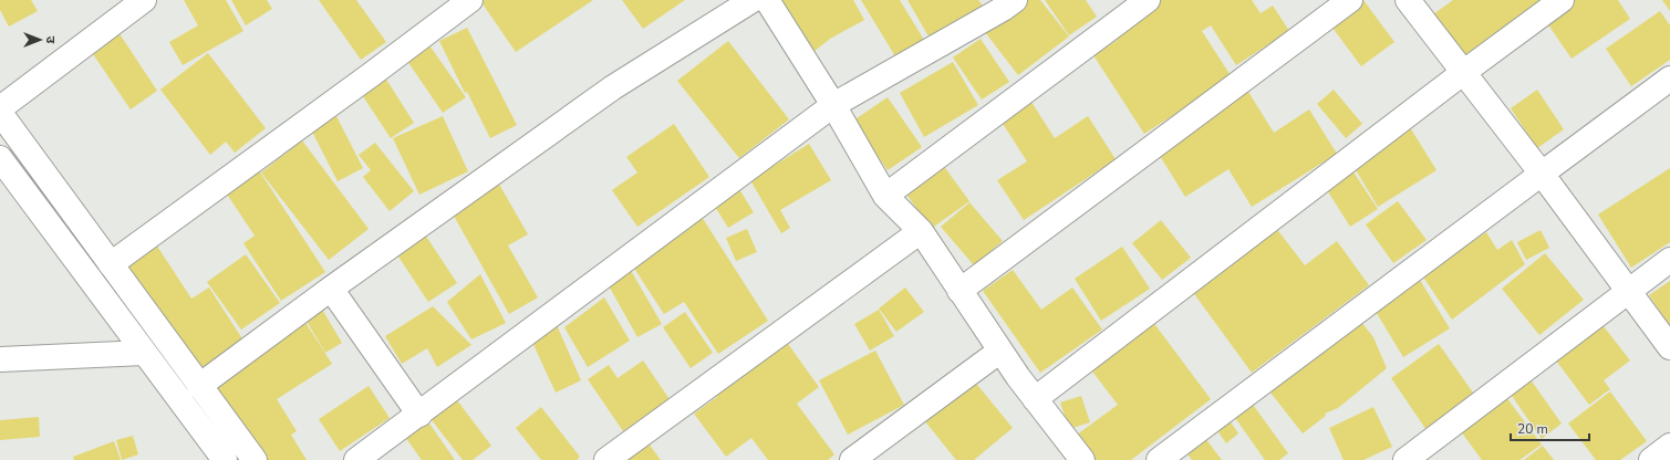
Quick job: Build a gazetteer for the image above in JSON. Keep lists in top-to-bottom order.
{
  "scale_bar": "20 m",
  "north": "right"
}
